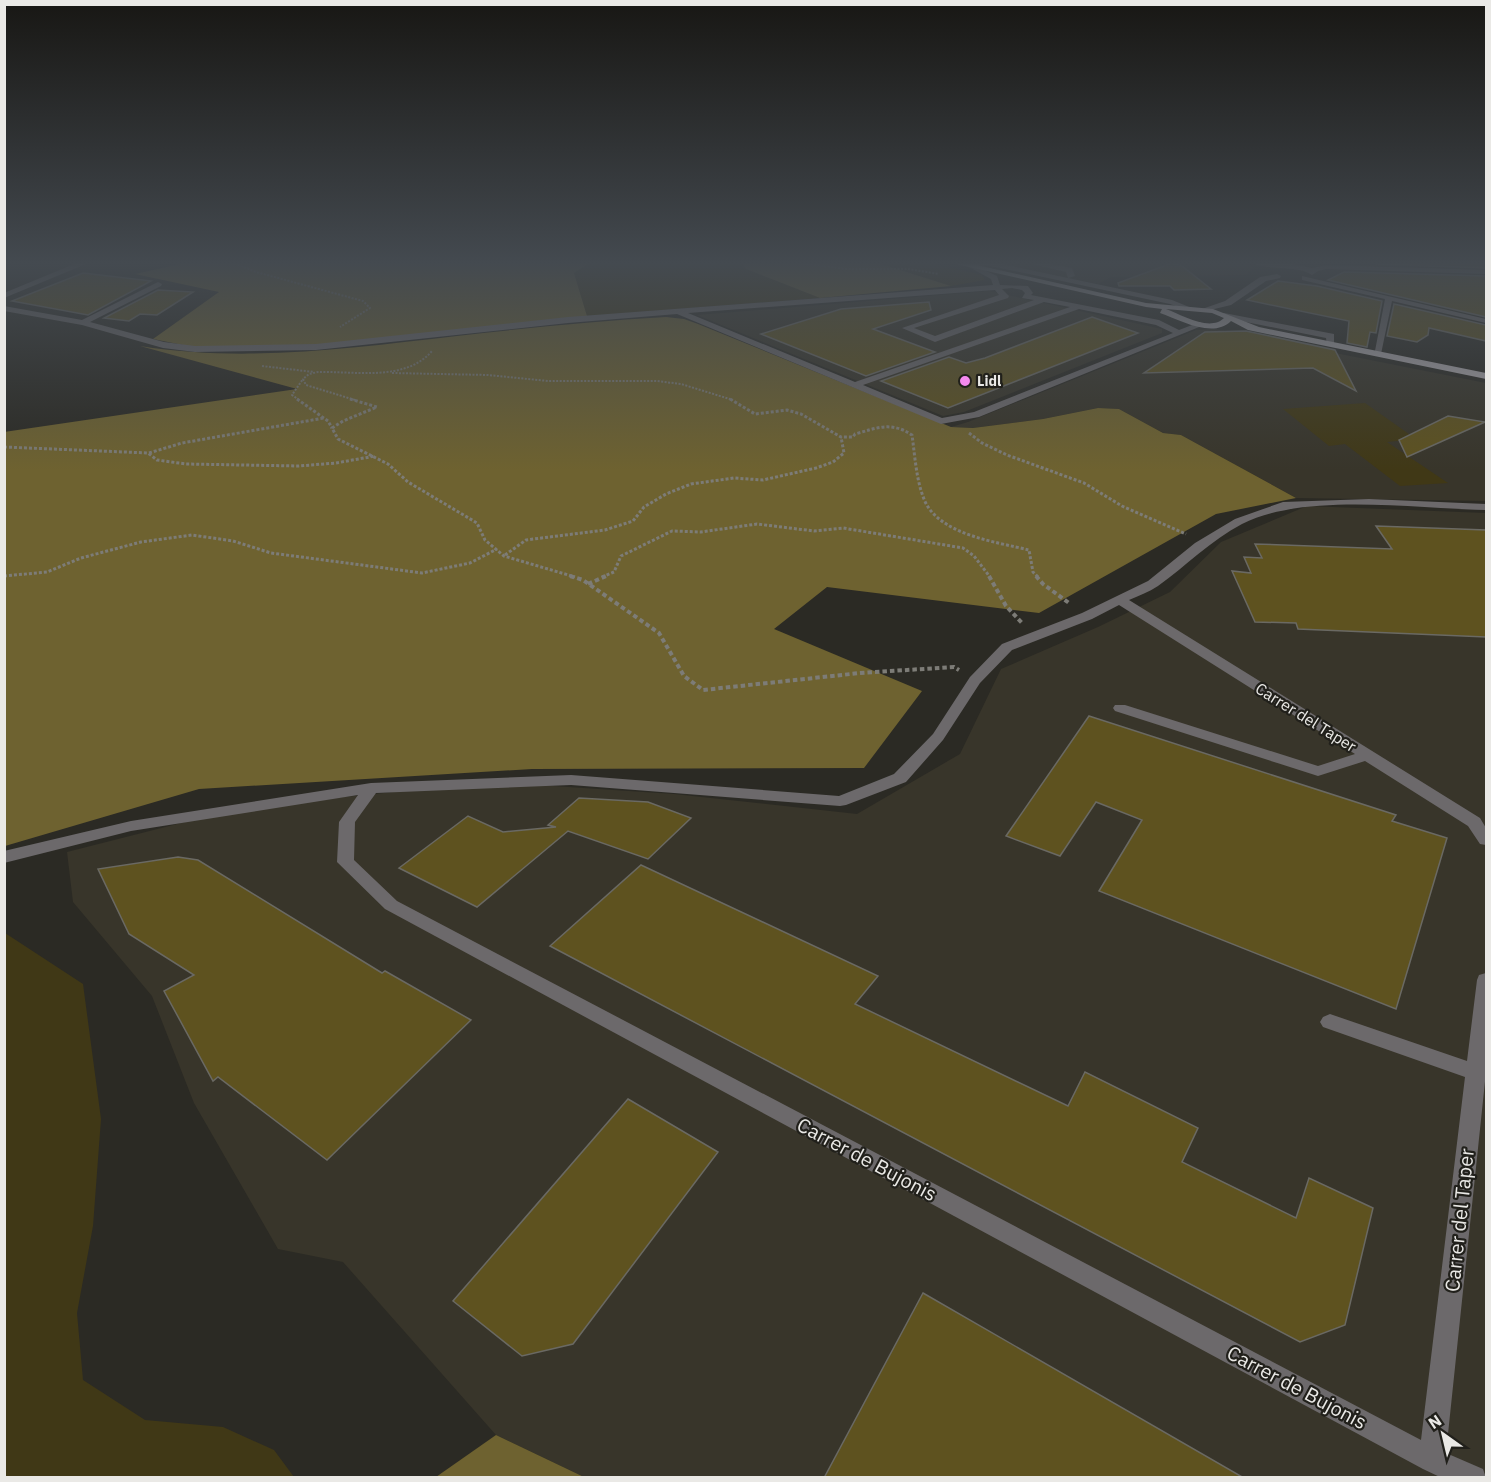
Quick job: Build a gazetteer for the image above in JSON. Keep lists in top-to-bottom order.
{
  "streets": {
    "street": ["Carrer del Taper", "Carrer de Bujonis"]
  },
  "crossings": [
    ["Carrer del Taper", "Carrer de Bujonis"]
  ],
  "places": ["Lidl"],
  "north": "top left"
}
